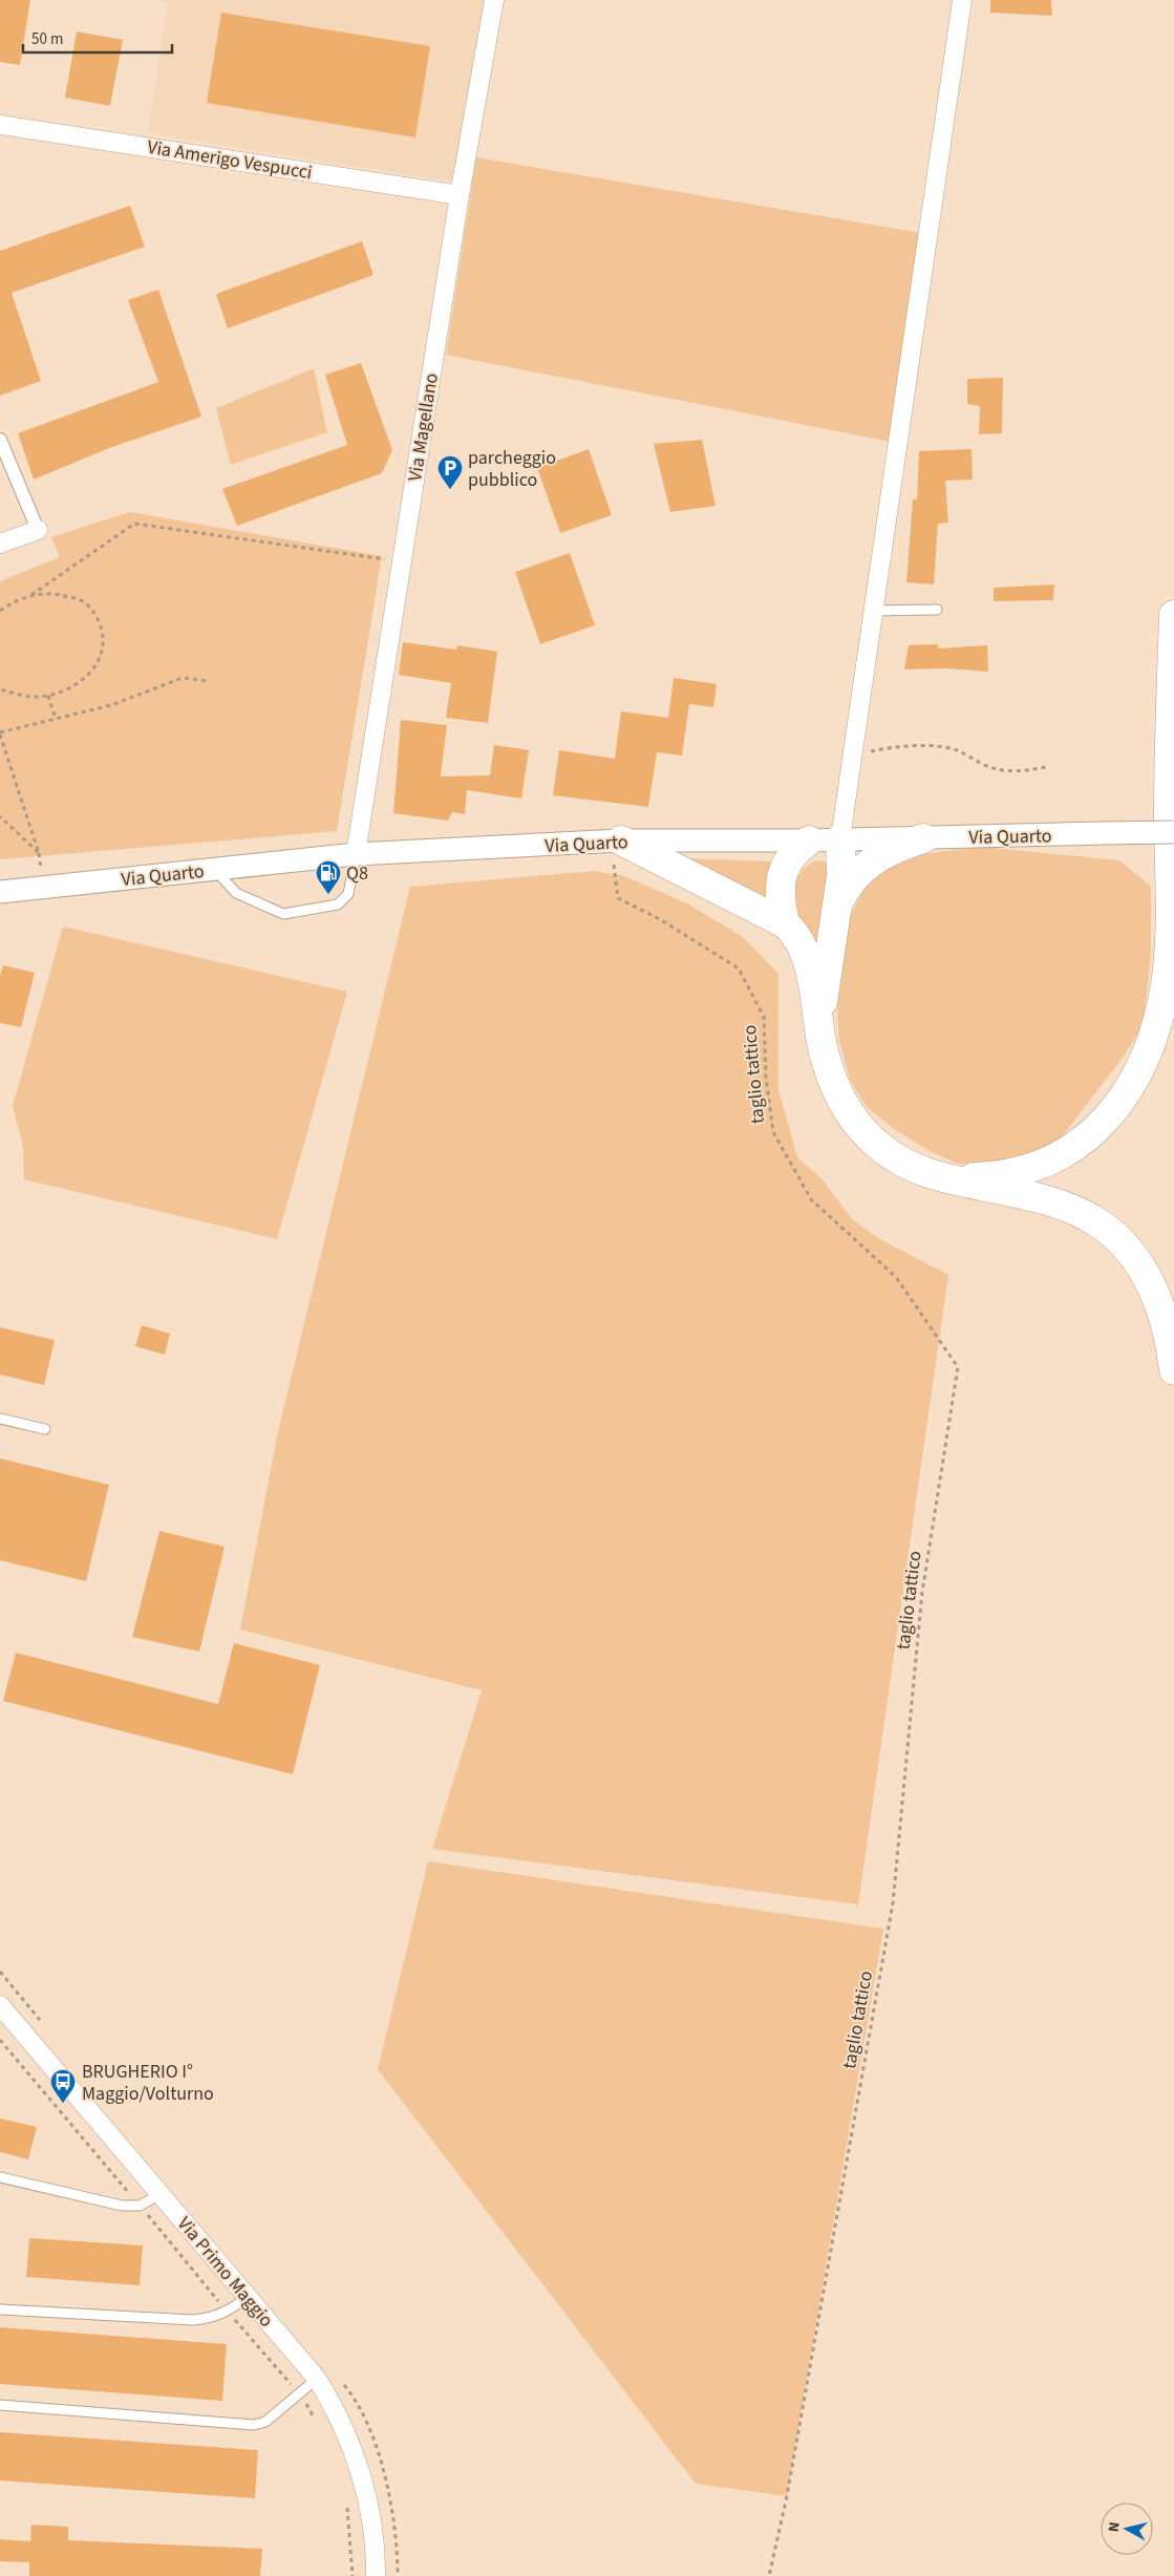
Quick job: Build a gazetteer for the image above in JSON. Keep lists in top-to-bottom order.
{
  "streets": {
    "street": [
      "Via Amerigo Vespucci",
      "Via Magellano",
      "Via Quarto",
      "Via Primo Maggio"
    ],
    "path": ["taglio tattico"]
  },
  "crossings": [
    ["Via Amerigo Vespucci", "Via Magellano"],
    ["Via Magellano", "Via Quarto"],
    ["Via Quarto", "taglio tattico"]
  ],
  "places": {
    "parking": ["parcheggio pubblico"],
    "fuel station": ["Q8"],
    "bus stop": ["BRUGHERIO I° Maggio/Volturno"]
  },
  "scale_bar": "50 m",
  "north": "left"
}
